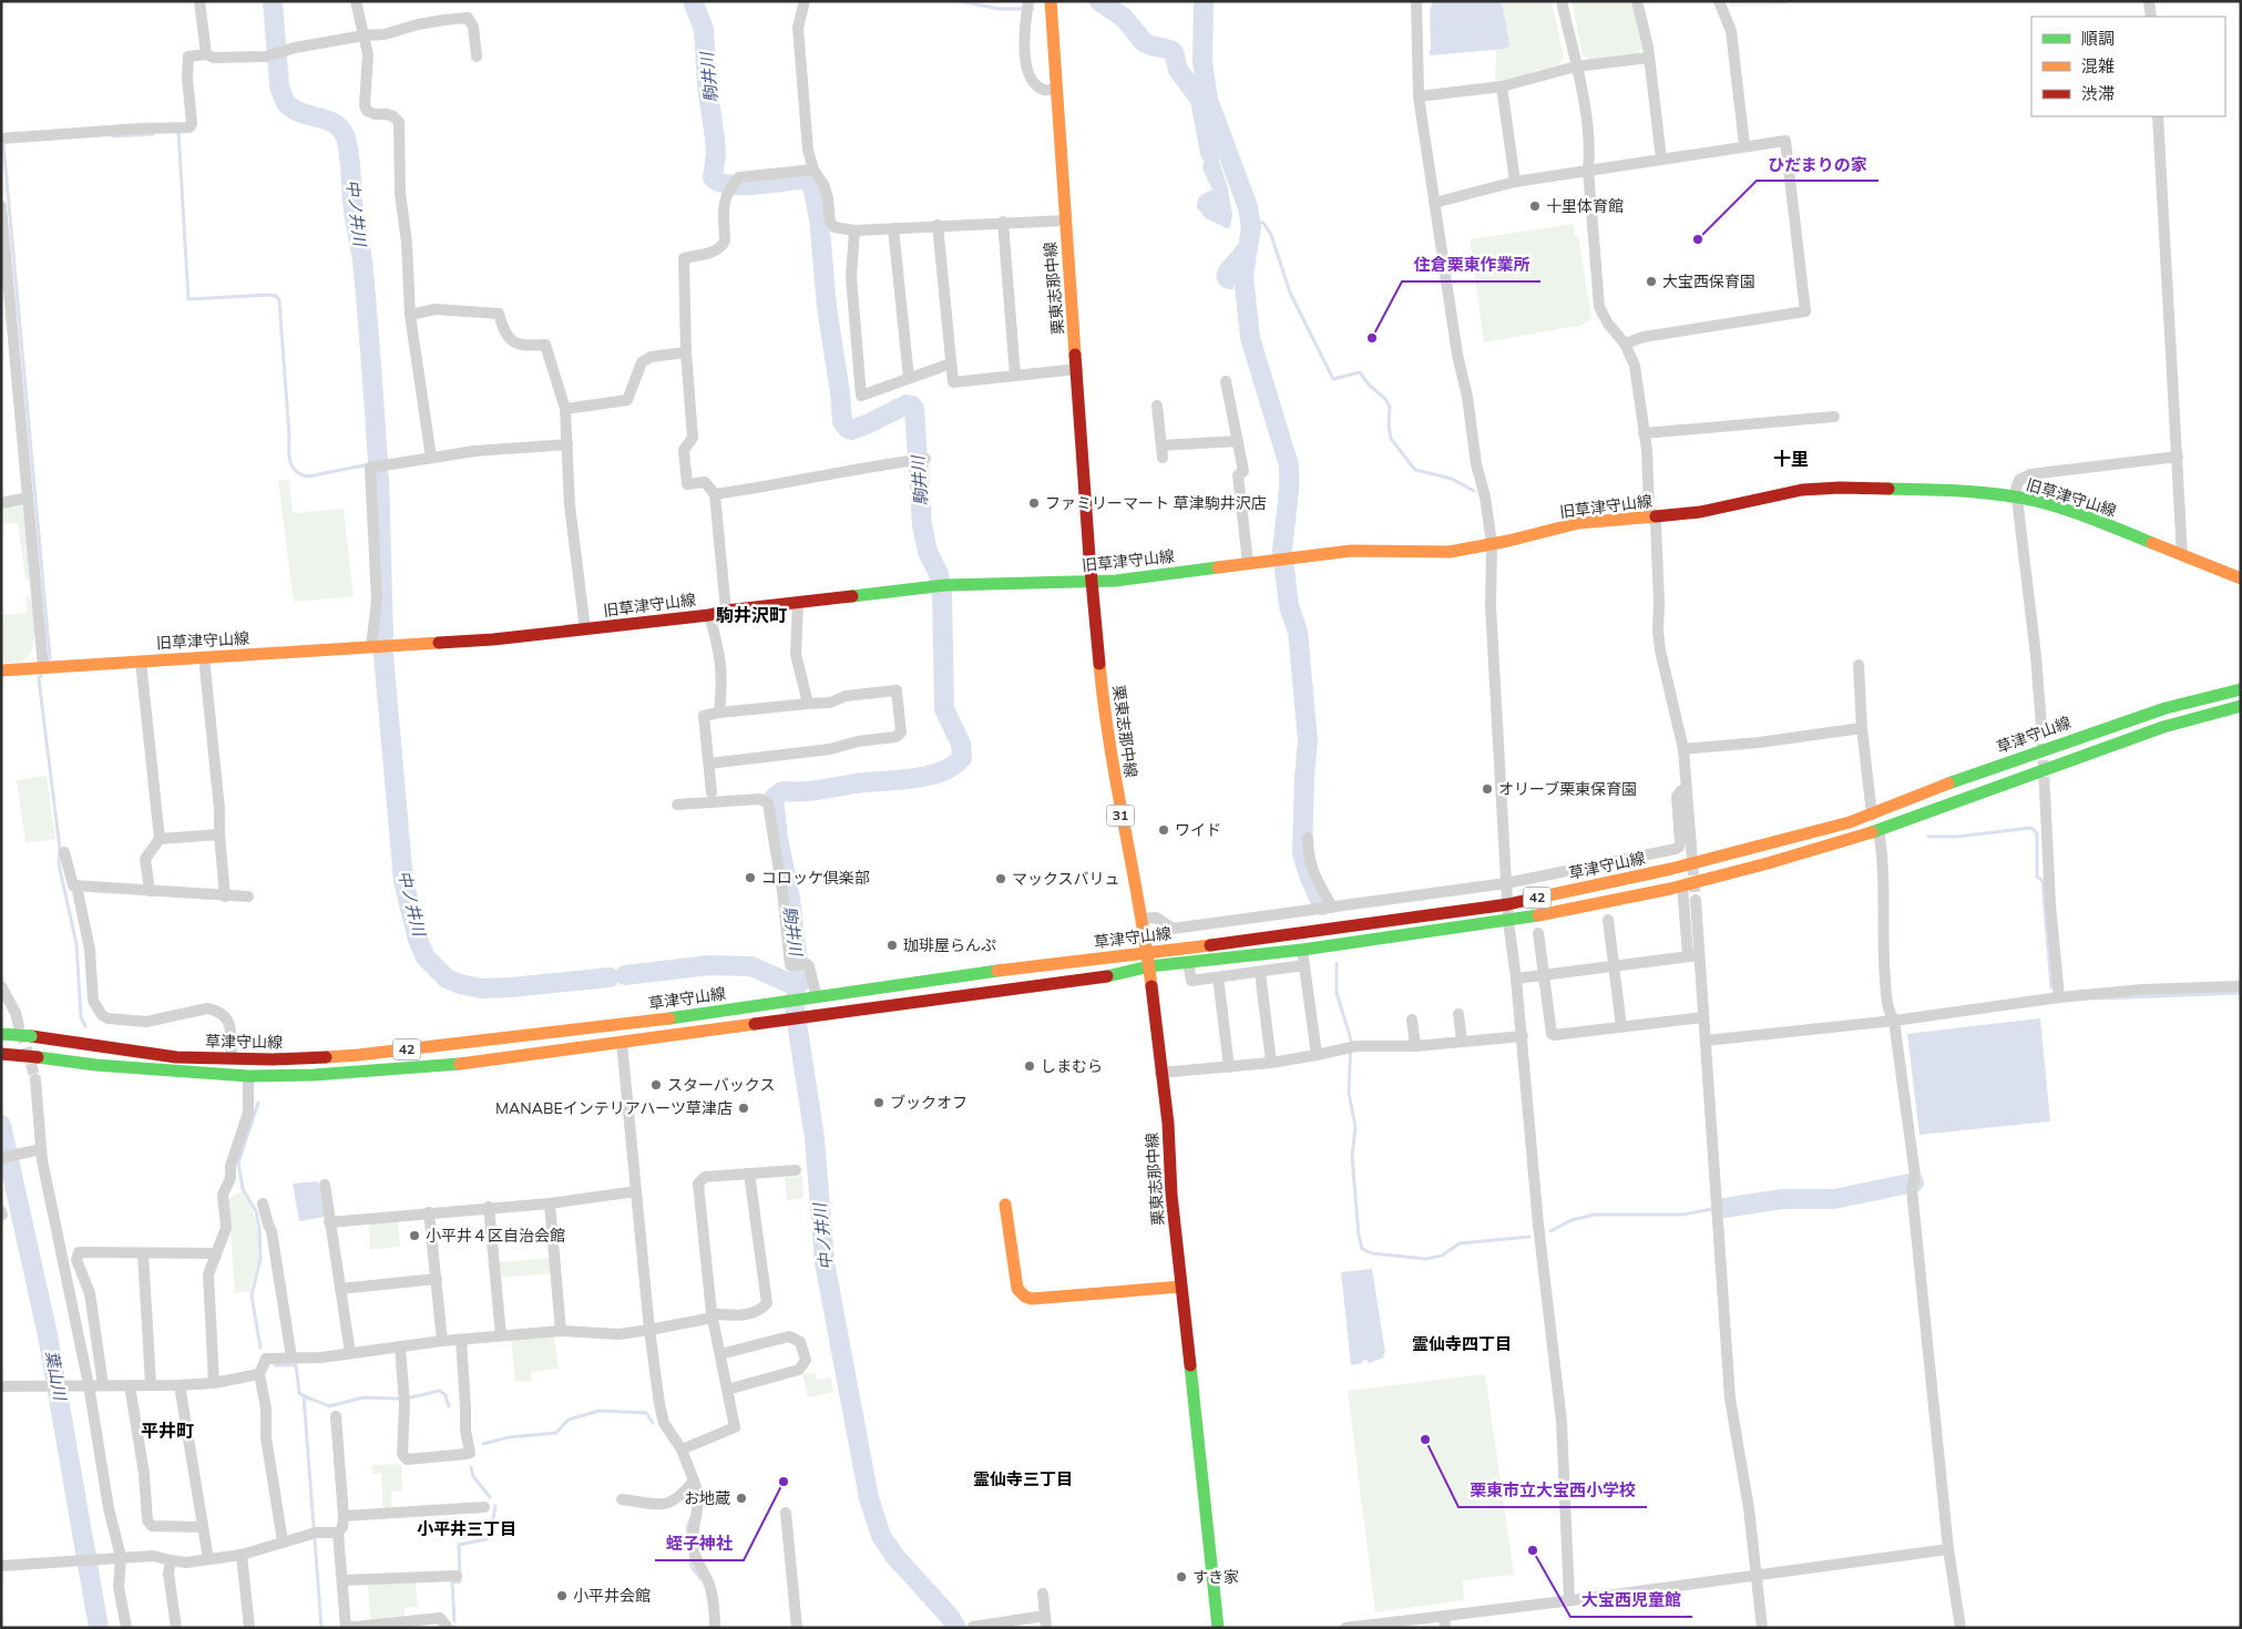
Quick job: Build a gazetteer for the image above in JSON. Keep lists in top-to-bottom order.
{
  "streets": {
    "main road": [
      "栗東志那中線",
      "旧草津守山線",
      "草津守山線",
      "31",
      "42"
    ]
  },
  "crossings": [
    ["栗東志那中線", "旧草津守山線"],
    ["栗東志那中線", "草津守山線"]
  ],
  "districts": [
    "十里",
    "駒井沢町",
    "霊仙寺四丁目",
    "平井町",
    "霊仙寺三丁目",
    "小平井三丁目"
  ],
  "water": ["駒井川", "中ノ井川", "葉山川"],
  "places": [
    "十里体育館",
    "ひだまりの家",
    "大宝西保育園",
    "住倉栗東作業所",
    "ファミリーマート 草津駒井沢店",
    "オリーブ栗東保育園",
    "ワイド",
    "コロッケ倶楽部",
    "マックスバリュ",
    "珈琲屋らんぷ",
    "しまむら",
    "スターバックス",
    "ブックオフ",
    "MANABEインテリアハーツ草津店",
    "小平井４区自治会館",
    "栗東市立大宝西小学校",
    "蛭子神社",
    "お地蔵",
    "大宝西児童館",
    "すき家",
    "小平井会館"
  ],
  "legend": ["順調", "混雑", "渋滞"]
}
